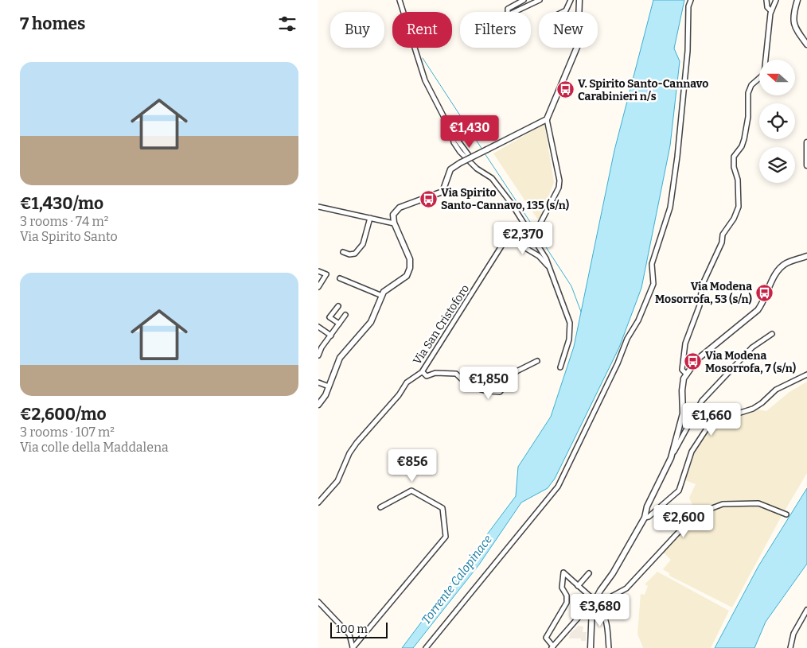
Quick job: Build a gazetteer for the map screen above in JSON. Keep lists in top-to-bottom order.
{
  "streets": {
    "street": ["Via San Cristoforo"]
  },
  "water": ["Torrente Calopinace"],
  "places": {
    "bus stop": [
      "V. Spirito Santo-Cannavo Carabinieri n/s",
      "Via Spirito Santo-Cannavo, 135 (s/n)",
      "Via Modena Mosorrofa, 53 (s/n)",
      "Via Modena Mosorrofa, 7 (s/n)"
    ]
  },
  "scale_bar": "100 m",
  "north": "left",
  "page": {
    "heading": "7 homes",
    "chip": [
      "Buy",
      "Rent",
      "Filters",
      "New"
    ],
    "list": [
      {
        "name": "€1,430/mo",
        "note": "3 rooms · 74 m² · Via Spirito Santo"
      },
      {
        "name": "€2,600/mo",
        "note": "3 rooms · 107 m² · Via colle della Maddalena"
      }
    ],
    "price": [
      "€1,430",
      "€2,370",
      "€1,850",
      "€1,660",
      "€856",
      "€2,600",
      "€3,680"
    ],
    "scale": "100 m"
  }
}
